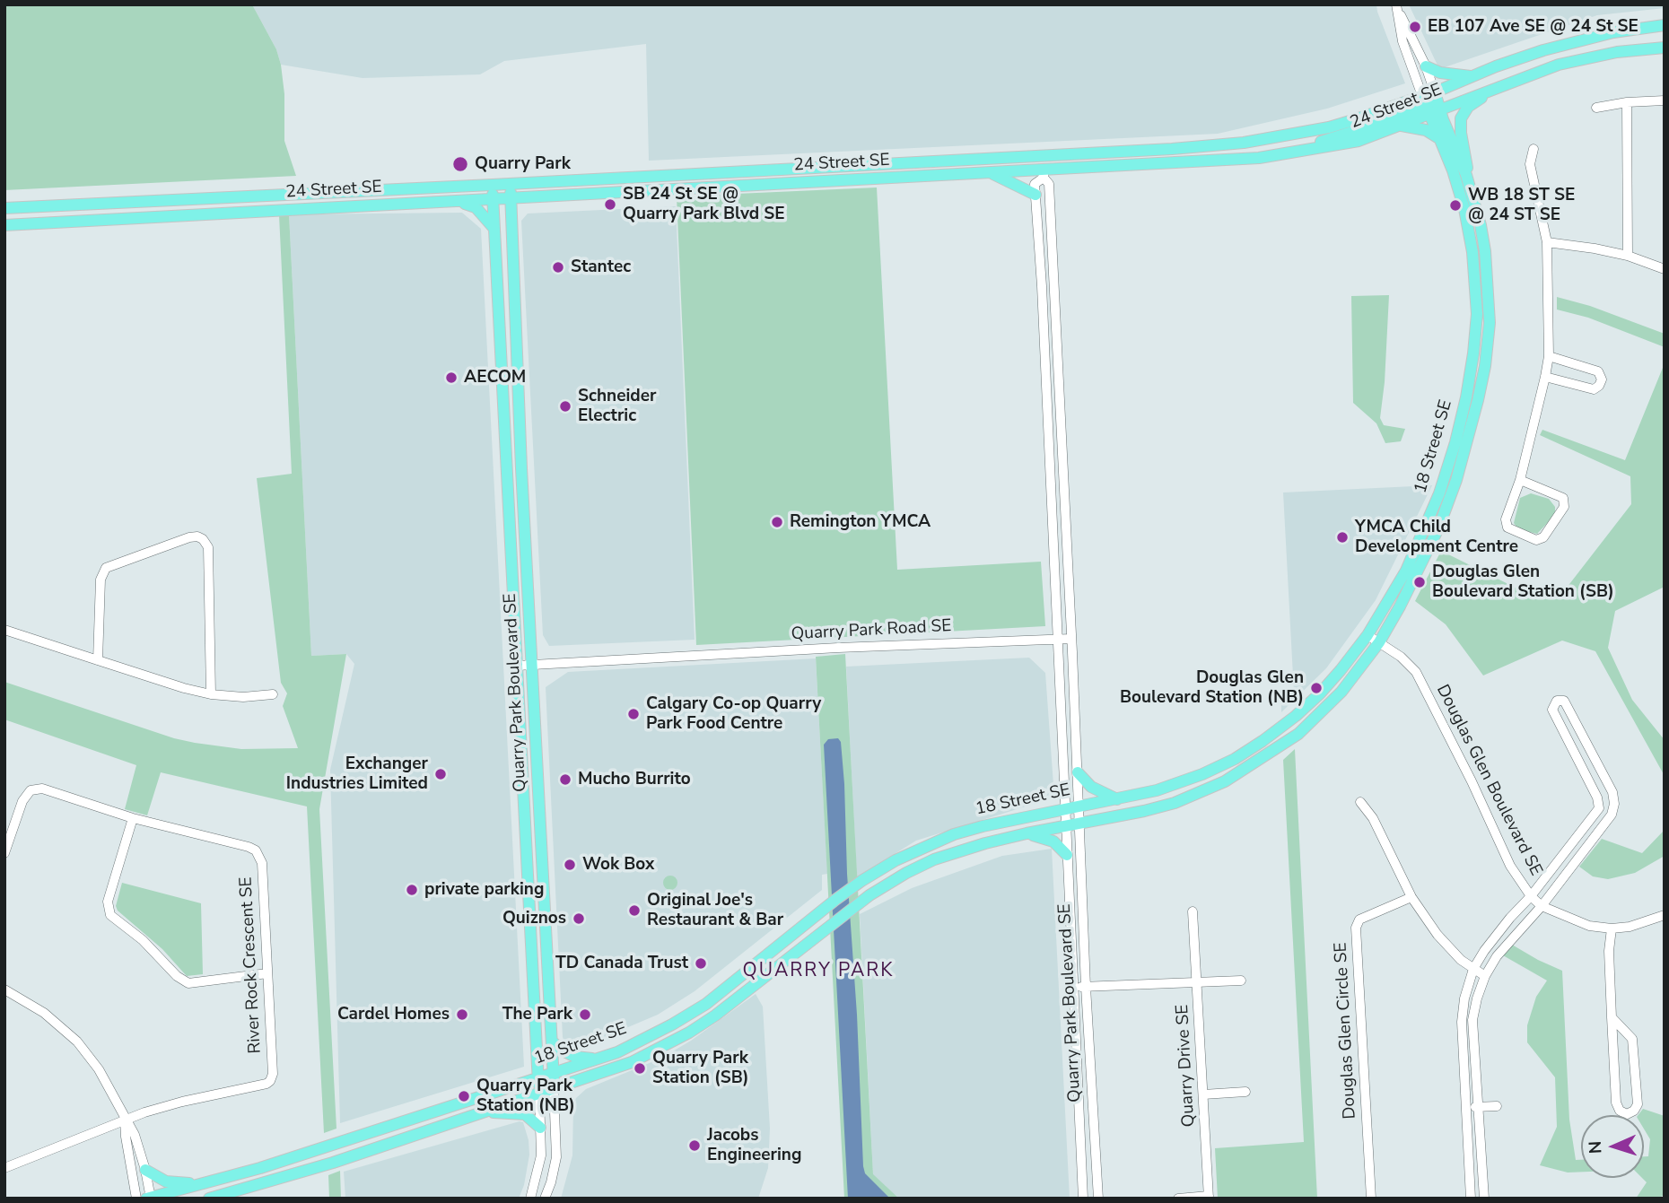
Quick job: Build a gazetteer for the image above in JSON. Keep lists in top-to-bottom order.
{
  "streets": {
    "main road": ["24 Street SE", "18 Street SE", "Quarry Park Boulevard SE"],
    "street": [
      "Quarry Park Road SE",
      "Douglas Glen Boulevard SE",
      "River Rock Crescent SE",
      "Douglas Glen Circle SE",
      "Quarry Drive SE"
    ]
  },
  "crossings": [
    ["24 Street SE", "18 Street SE"],
    ["24 Street SE", "Quarry Park Boulevard SE"],
    ["18 Street SE", "Quarry Park Boulevard SE"],
    ["18 Street SE", "Douglas Glen Boulevard SE"],
    ["Quarry Park Road SE", "Quarry Park Boulevard SE"],
    ["Quarry Park Boulevard SE", "Quarry Drive SE"]
  ],
  "districts": ["QUARRY PARK"],
  "places": [
    "EB 107 Ave SE @ 24 St SE",
    "Quarry Park",
    "SB 24 St SE @ Quarry Park Blvd SE",
    "WB 18 ST SE @ 24 ST SE",
    "Stantec",
    "AECOM",
    "Schneider Electric",
    "Remington YMCA",
    "YMCA Child Development Centre",
    "Douglas Glen Boulevard Station (SB)",
    "Douglas Glen Boulevard Station (NB)",
    "Calgary Co-op Quarry Park Food Centre",
    "Exchanger Industries Limited",
    "Mucho Burrito",
    "Wok Box",
    "private parking",
    "Original Joe's Restaurant & Bar",
    "Quiznos",
    "TD Canada Trust",
    "Cardel Homes",
    "The Park",
    "Quarry Park Station (SB)",
    "Quarry Park Station (NB)",
    "Jacobs Engineering"
  ],
  "north": "left"
}
